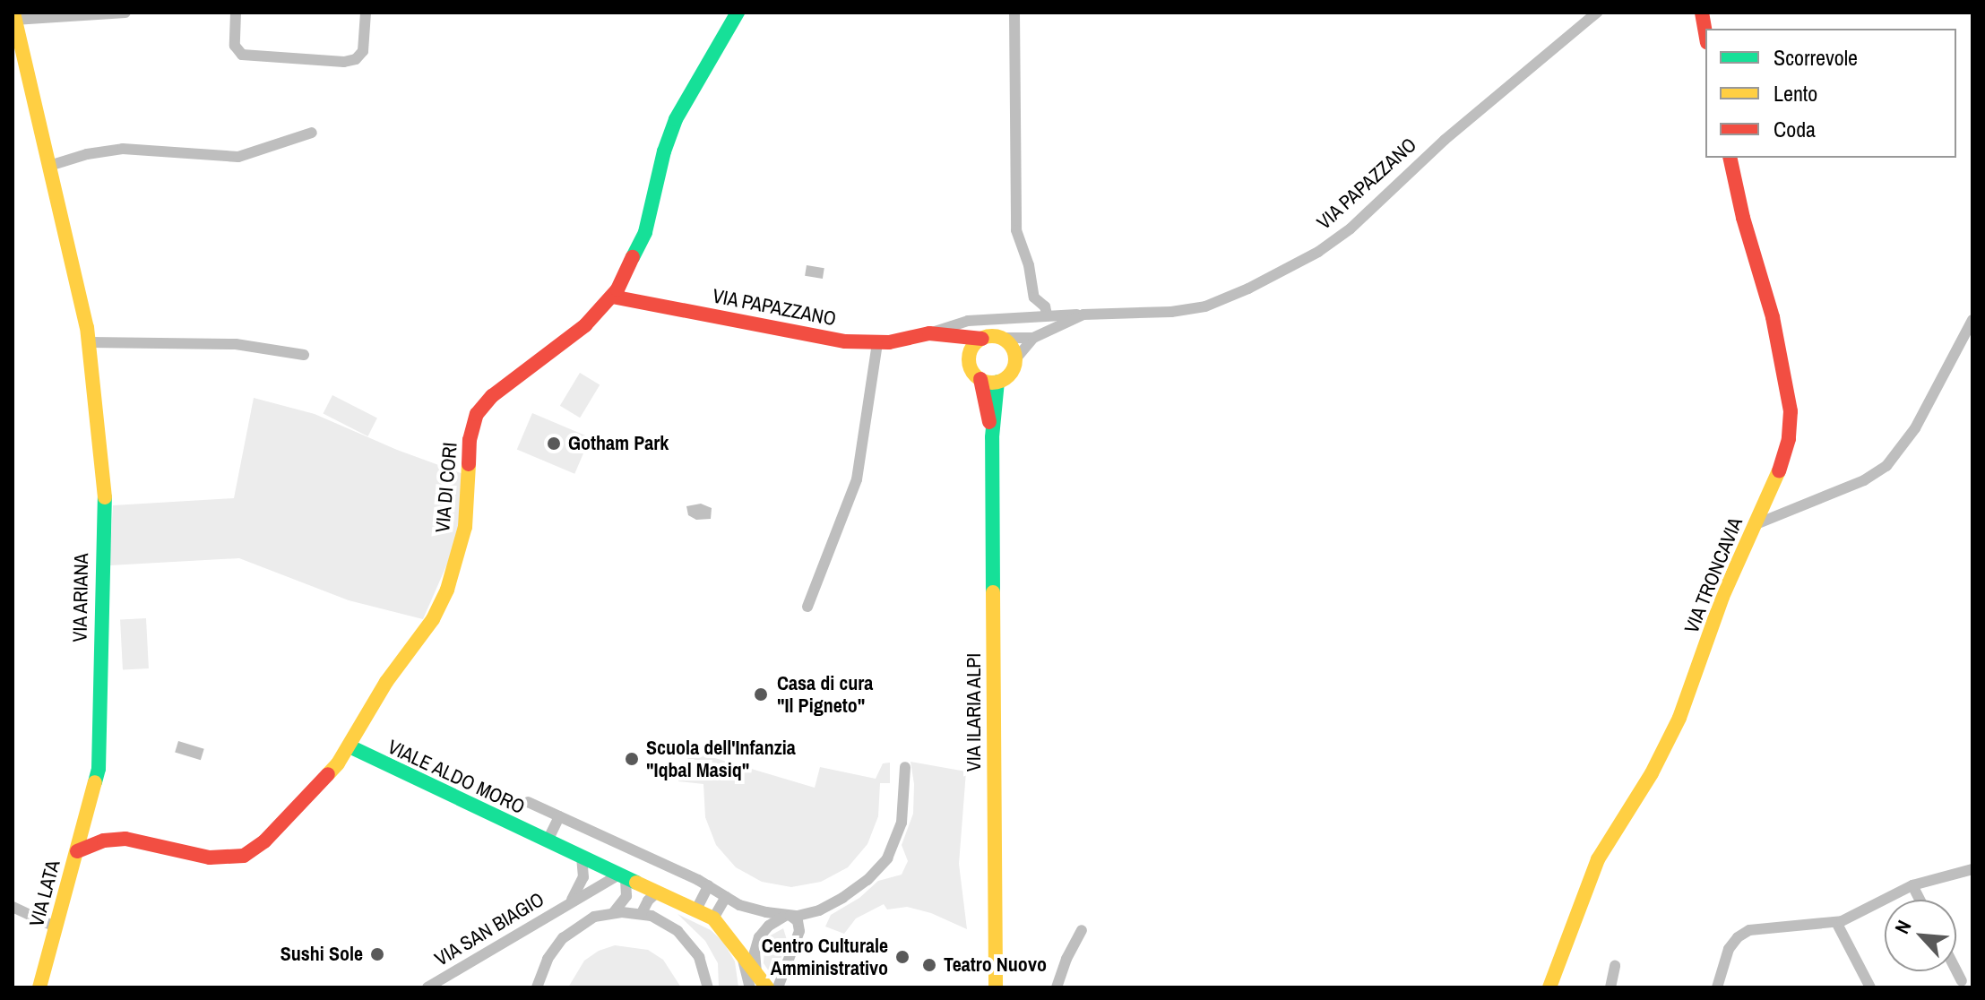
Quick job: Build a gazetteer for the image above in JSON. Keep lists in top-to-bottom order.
{
  "streets": {
    "street": [
      "VIA PAPAZZANO",
      "VIA DI CORI",
      "VIA TRONCAVIA",
      "VIA ARIANA",
      "VIA ILARIA ALPI",
      "VIALE ALDO MORO",
      "VIA LATA",
      "VIA SAN BIAGIO"
    ]
  },
  "crossings": [
    ["VIA PAPAZZANO", "VIA DI CORI"],
    ["VIA PAPAZZANO", "VIA ILARIA ALPI"],
    ["VIA DI CORI", "VIA ARIANA"],
    ["VIA DI CORI", "VIALE ALDO MORO"],
    ["VIA DI CORI", "VIA LATA"],
    ["VIA ARIANA", "VIA LATA"],
    ["VIALE ALDO MORO", "VIA SAN BIAGIO"]
  ],
  "places": [
    "Gotham Park",
    "Casa di cura \"Il Pigneto\"",
    "Scuola dell'Infanzia \"Iqbal Masiq\"",
    "Sushi Sole",
    "Centro Culturale Amministrativo",
    "Teatro Nuovo"
  ],
  "legend": ["Scorrevole", "Lento", "Coda"],
  "north": "top left"
}
